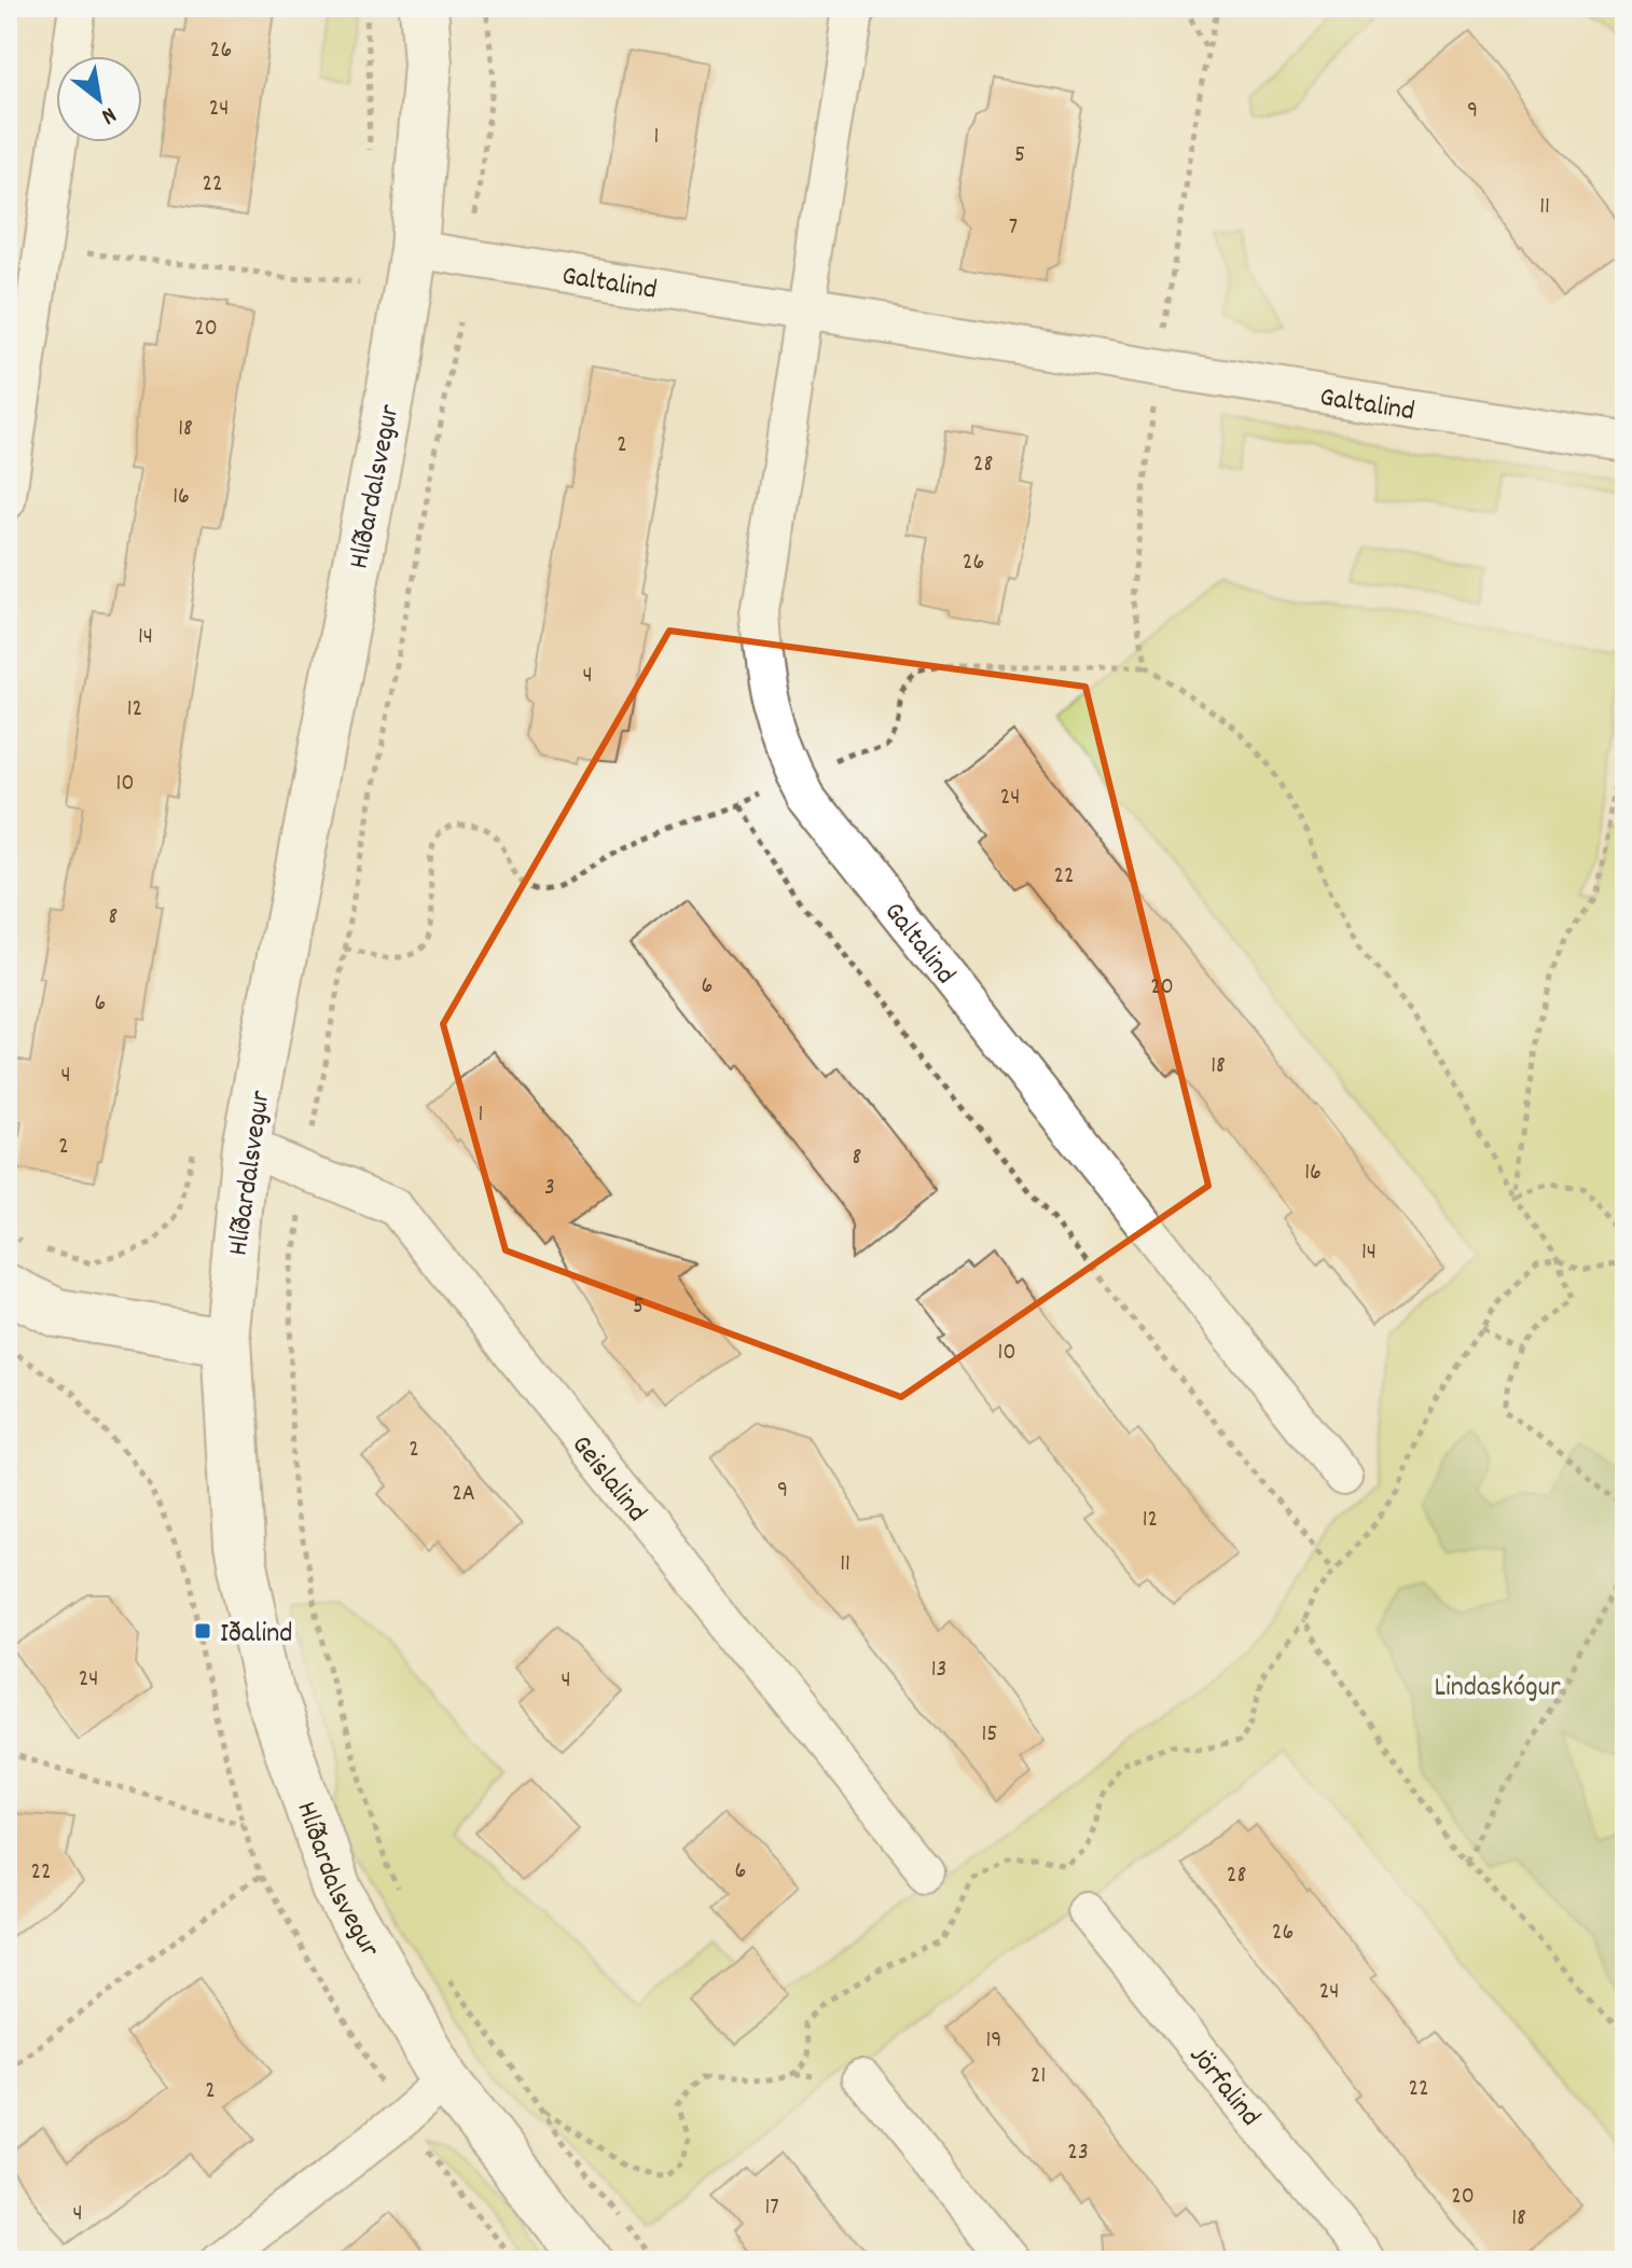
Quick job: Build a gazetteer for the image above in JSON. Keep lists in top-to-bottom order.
{
  "streets": {
    "street": [
      "Galtalind",
      "Hlíðardalsvegur",
      "Geislalind",
      "Jörfalind"
    ]
  },
  "crossings": [
    ["Galtalind", "Hlíðardalsvegur"],
    ["Hlíðardalsvegur", "Geislalind"]
  ],
  "parks": ["Lindaskógur"],
  "places": {
    "transit": ["Iðalind"]
  },
  "house_numbers": [
    "26",
    "24",
    "9",
    "1",
    "5",
    "22",
    "11",
    "7",
    "20",
    "18",
    "2",
    "28",
    "16",
    "26",
    "14",
    "4",
    "12",
    "10",
    "24",
    "22",
    "8",
    "6",
    "20",
    "6",
    "18",
    "4",
    "1",
    "2",
    "8",
    "16",
    "3",
    "14",
    "5",
    "10",
    "2",
    "9",
    "2A",
    "12",
    "11",
    "13",
    "24",
    "4",
    "15",
    "6",
    "22",
    "28",
    "26",
    "24",
    "19",
    "21",
    "22",
    "2",
    "23",
    "20",
    "17",
    "4",
    "18"
  ],
  "north": "bottom right"
}
